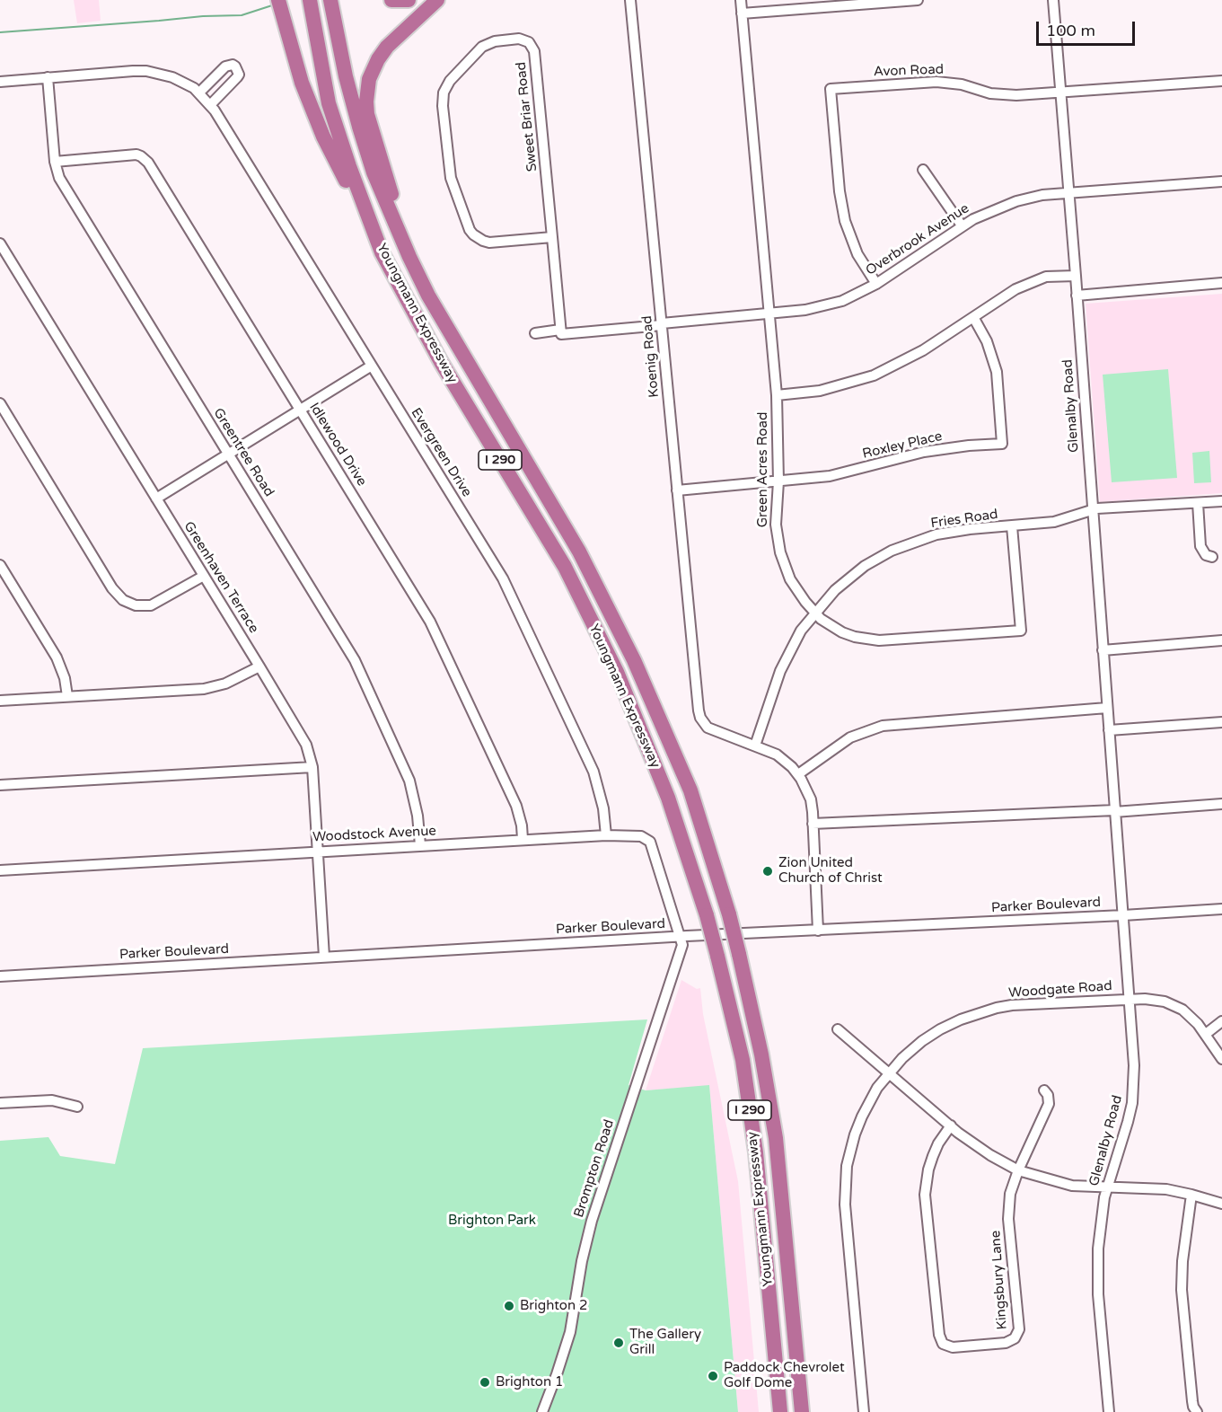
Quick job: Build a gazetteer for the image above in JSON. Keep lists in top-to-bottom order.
{
  "streets": {
    "highway": ["Youngmann Expressway", "I 290"],
    "street": [
      "Avon Road",
      "Sweet Briar Road",
      "Overbrook Avenue",
      "Koenig Road",
      "Glenalby Road",
      "Idlewood Drive",
      "Roxley Place",
      "Greentree Road",
      "Evergreen Drive",
      "Green Acres Road",
      "Fries Road",
      "Greenhaven Terrace",
      "Woodstock Avenue",
      "Parker Boulevard",
      "Woodgate Road",
      "Brompton Road",
      "Kingsbury Lane"
    ]
  },
  "crossings": [
    ["Avon Road", "Overbrook Avenue"],
    ["Avon Road", "Glenalby Road"],
    ["Overbrook Avenue", "Koenig Road"],
    ["Overbrook Avenue", "Glenalby Road"],
    ["Overbrook Avenue", "Green Acres Road"],
    ["Koenig Road", "Roxley Place"],
    ["Koenig Road", "Fries Road"],
    ["Glenalby Road", "Fries Road"],
    ["Glenalby Road", "Parker Boulevard"],
    ["Glenalby Road", "Woodgate Road"],
    ["Idlewood Drive", "Greentree Road"],
    ["Idlewood Drive", "Woodstock Avenue"],
    ["Roxley Place", "Green Acres Road"],
    ["Greentree Road", "Evergreen Drive"],
    ["Greentree Road", "Woodstock Avenue"],
    ["Evergreen Drive", "Woodstock Avenue"],
    ["Green Acres Road", "Fries Road"],
    ["Greenhaven Terrace", "Woodstock Avenue"],
    ["Greenhaven Terrace", "Parker Boulevard"],
    ["Woodstock Avenue", "Parker Boulevard"],
    ["Woodstock Avenue", "Brompton Road"],
    ["Parker Boulevard", "Brompton Road"]
  ],
  "parks": ["Brighton Park"],
  "places": [
    "Zion United Church of Christ",
    "Brighton 2",
    "The Gallery Grill",
    "Paddock Chevrolet Golf Dome",
    "Brighton 1"
  ],
  "scale_bar": "100 m"
}
